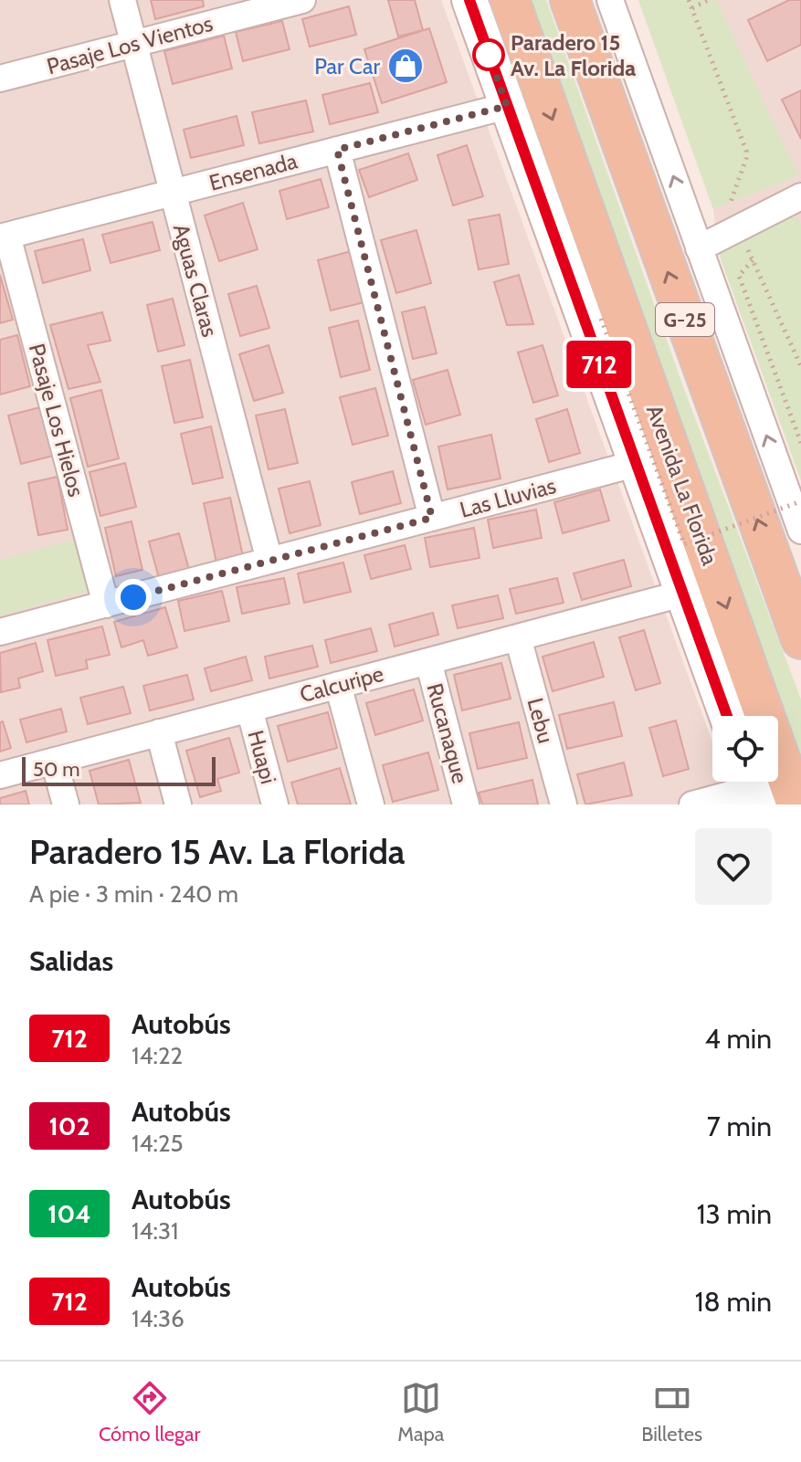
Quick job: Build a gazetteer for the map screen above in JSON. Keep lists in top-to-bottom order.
{
  "streets": {
    "main road": ["G-25", "Avenida La Florida"],
    "street": [
      "Pasaje Los Vientos",
      "Ensenada",
      "Aguas Claras",
      "Pasaje Los Hielos",
      "Las Lluvias",
      "Calcuripe",
      "Lebu",
      "Rucanaque",
      "Huapi"
    ]
  },
  "crossings": [
    ["Pasaje Los Vientos", "Aguas Claras"],
    ["Ensenada", "Aguas Claras"],
    ["Ensenada", "Pasaje Los Hielos"],
    ["Ensenada", "Avenida La Florida"],
    ["Aguas Claras", "Las Lluvias"],
    ["Pasaje Los Hielos", "Las Lluvias"],
    ["Avenida La Florida", "Las Lluvias"],
    ["Avenida La Florida", "Calcuripe"],
    ["Calcuripe", "Lebu"],
    ["Calcuripe", "Rucanaque"],
    ["Calcuripe", "Huapi"]
  ],
  "places": {
    "other": ["Paradero 15 Av. La Florida"],
    "shop": ["Par Car"]
  },
  "lines": ["bus line 712"],
  "scale_bar": "50 m",
  "page": {
    "on_map": "712",
    "scale": "50 m",
    "heading": [
      ["Paradero 15 Av. La Florida", "A pie · 3 min · 240 m"],
      "Salidas"
    ],
    "list": [
      {
        "mark": "712",
        "name": "Autobús",
        "note": "14:22",
        "value": "4 min"
      },
      {
        "mark": "102",
        "name": "Autobús",
        "note": "14:25",
        "value": "7 min"
      },
      {
        "mark": "104",
        "name": "Autobús",
        "note": "14:31",
        "value": "13 min"
      },
      {
        "mark": "712",
        "name": "Autobús",
        "note": "14:36",
        "value": "18 min"
      }
    ],
    "tabs": ["Cómo llegar", "Mapa", "Billetes"]
  }
}
